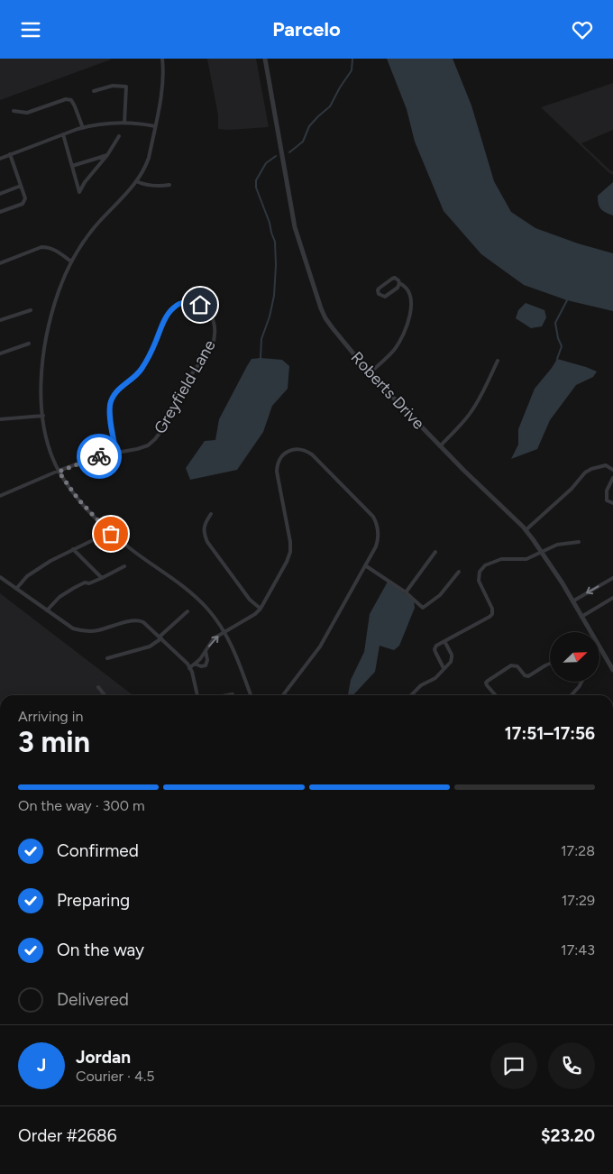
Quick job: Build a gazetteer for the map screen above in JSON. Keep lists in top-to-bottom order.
{
  "streets": {
    "street": ["Greyfield Lane", "Roberts Drive"]
  },
  "north": "top right",
  "page": {
    "header": "Parcelo",
    "heading": ["3 min", "Arriving in", "17:51–17:56"],
    "panel": [
      "Jordan",
      "Courier · 4.5",
      "Order #2686",
      "$23.20"
    ],
    "bar": "On the way · 300 m",
    "list": [
      ["Confirmed", "17:28"],
      ["Preparing", "17:29"],
      ["On the way", "17:43"],
      "Delivered"
    ],
    "round": "J"
  }
}
